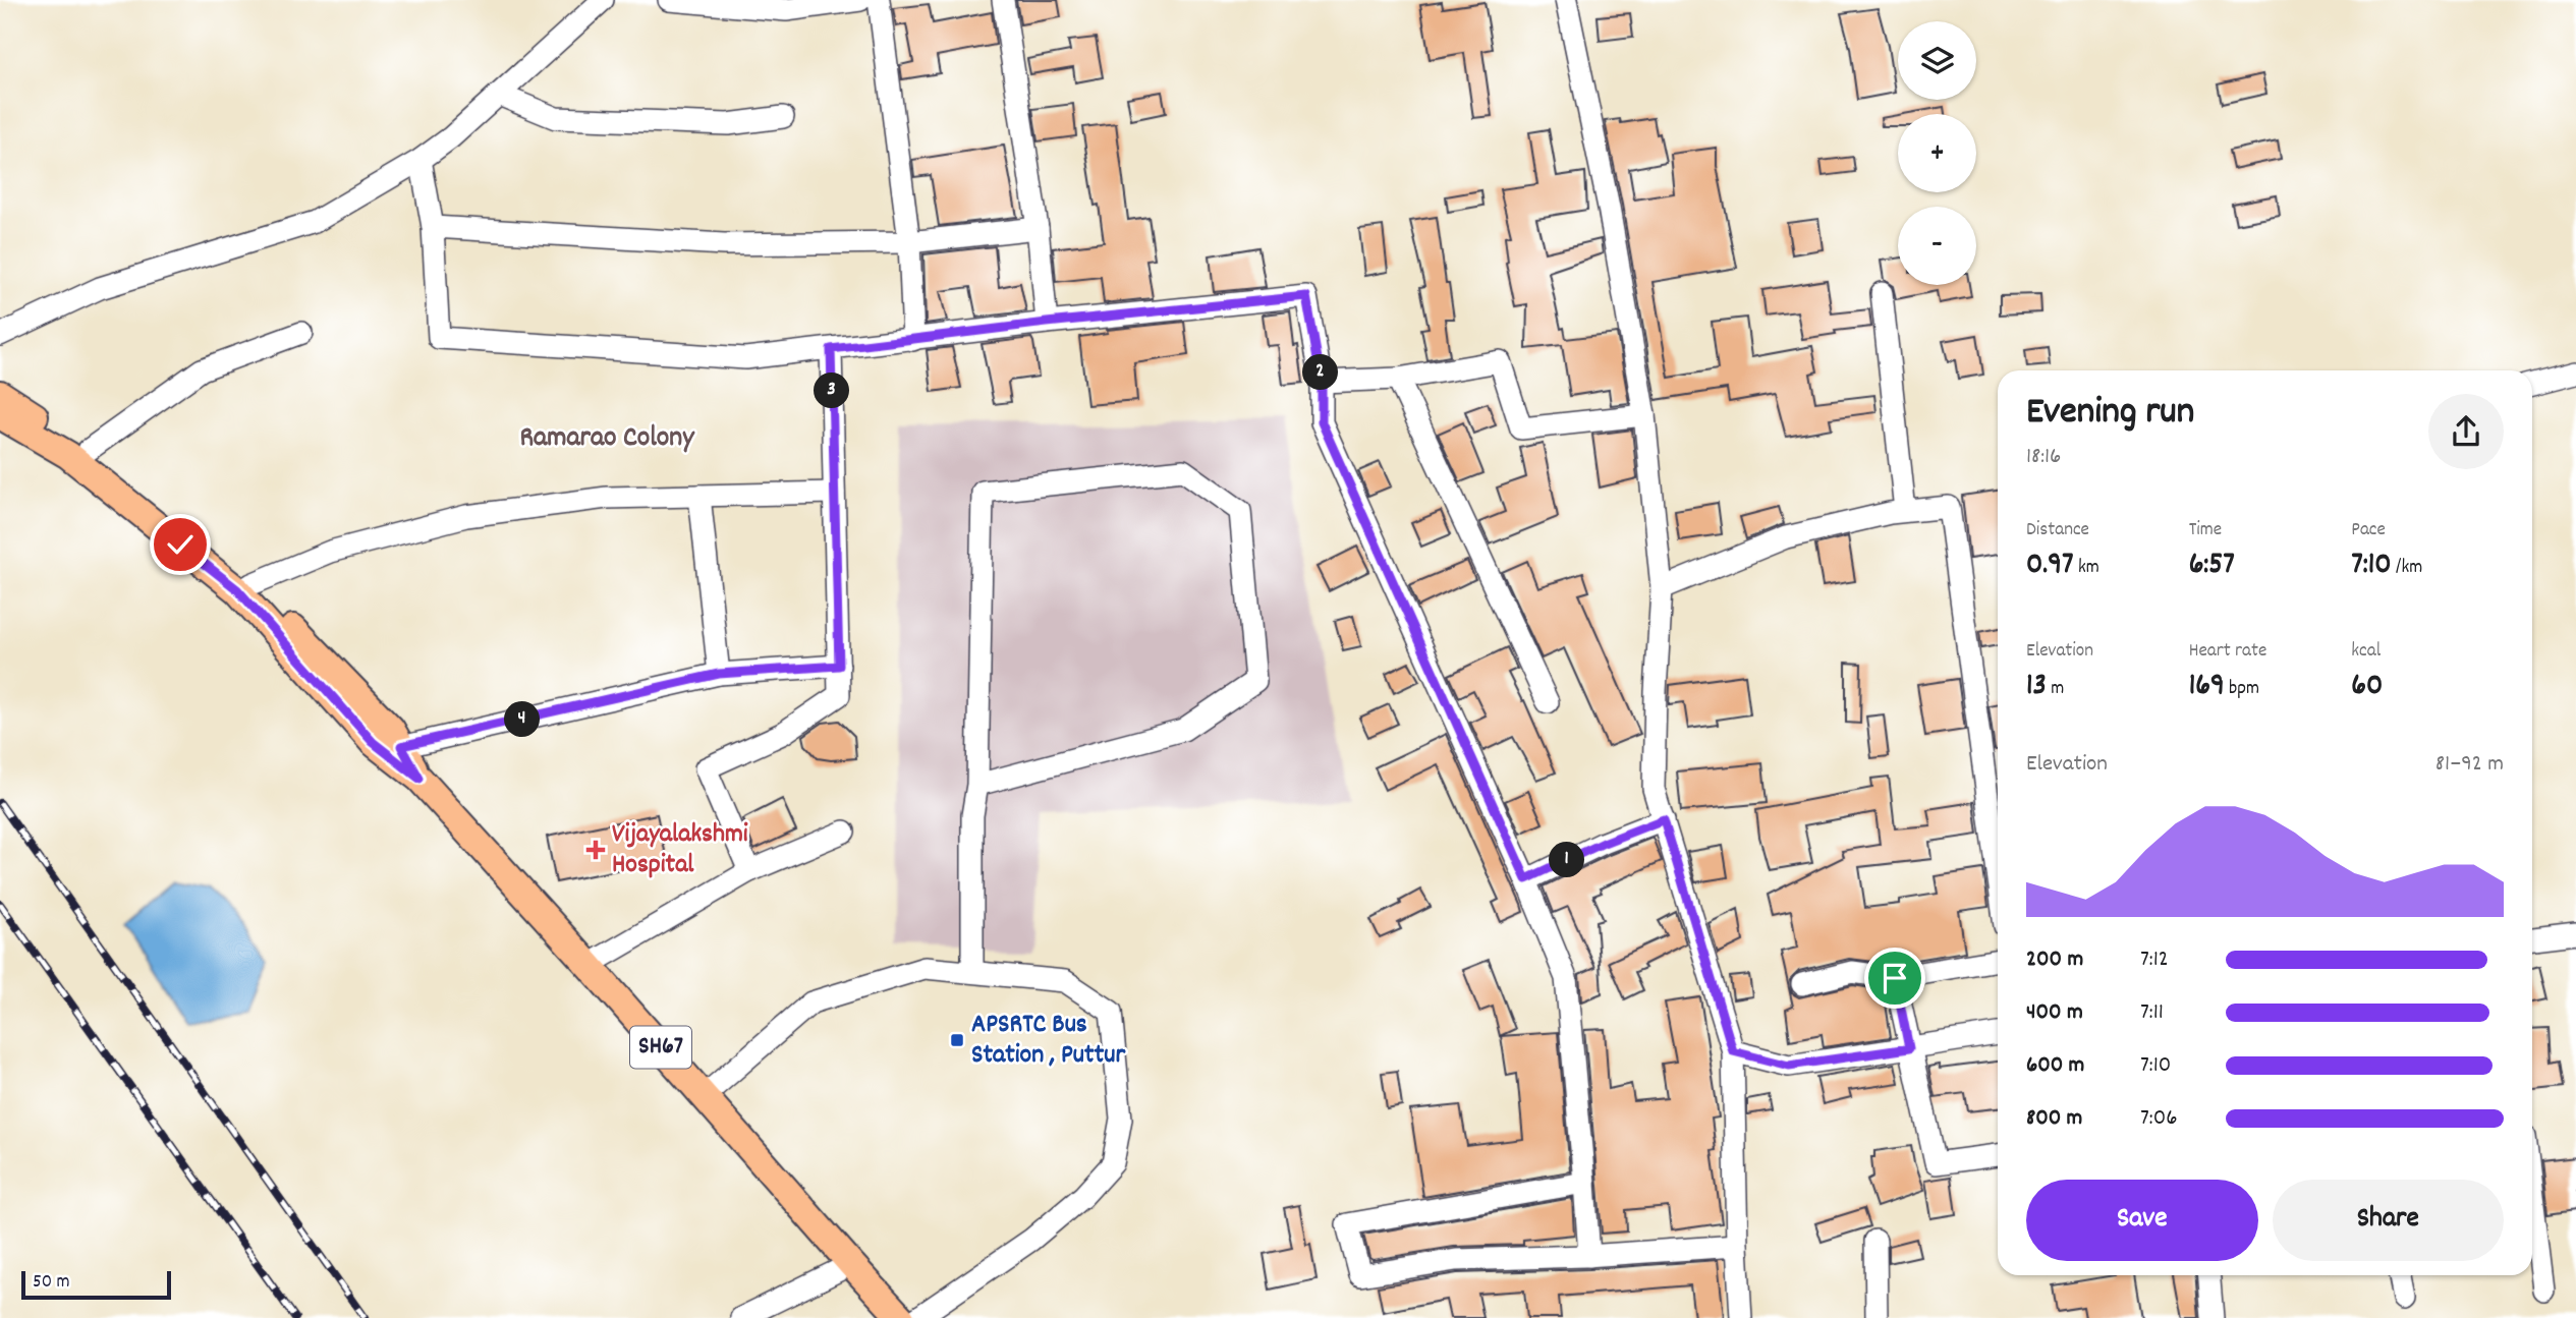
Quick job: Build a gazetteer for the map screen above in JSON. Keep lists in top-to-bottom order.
{
  "streets": {
    "main road": ["SH67"]
  },
  "districts": ["Ramarao Colony"],
  "places": {
    "health": ["Vijayalakshmi Hospital"],
    "transit": ["APSRTC Bus Station , Puttur"]
  },
  "scale_bar": "50 m",
  "page": {
    "map_buttons": ["+", "−"],
    "pins": [
      "2",
      "3",
      "4",
      "1"
    ],
    "heading": ["Evening run", "18:16"],
    "stats": [
      ["Distance", "0.97 km"],
      ["Time", "6:57"],
      ["Pace", "7:10 /km"],
      ["Elevation", "13 m"],
      ["Heart rate", "169 bpm"],
      ["kcal", "60"]
    ],
    "chart": ["Elevation", "81–92 m"],
    "list": [
      {
        "name": "200 m",
        "note": "7:12"
      },
      {
        "name": "400 m",
        "note": "7:11"
      },
      {
        "name": "600 m",
        "note": "7:10"
      },
      {
        "name": "800 m",
        "note": "7:06"
      }
    ],
    "buttons": ["Save", "Share"],
    "scale": "50 m"
  }
}
